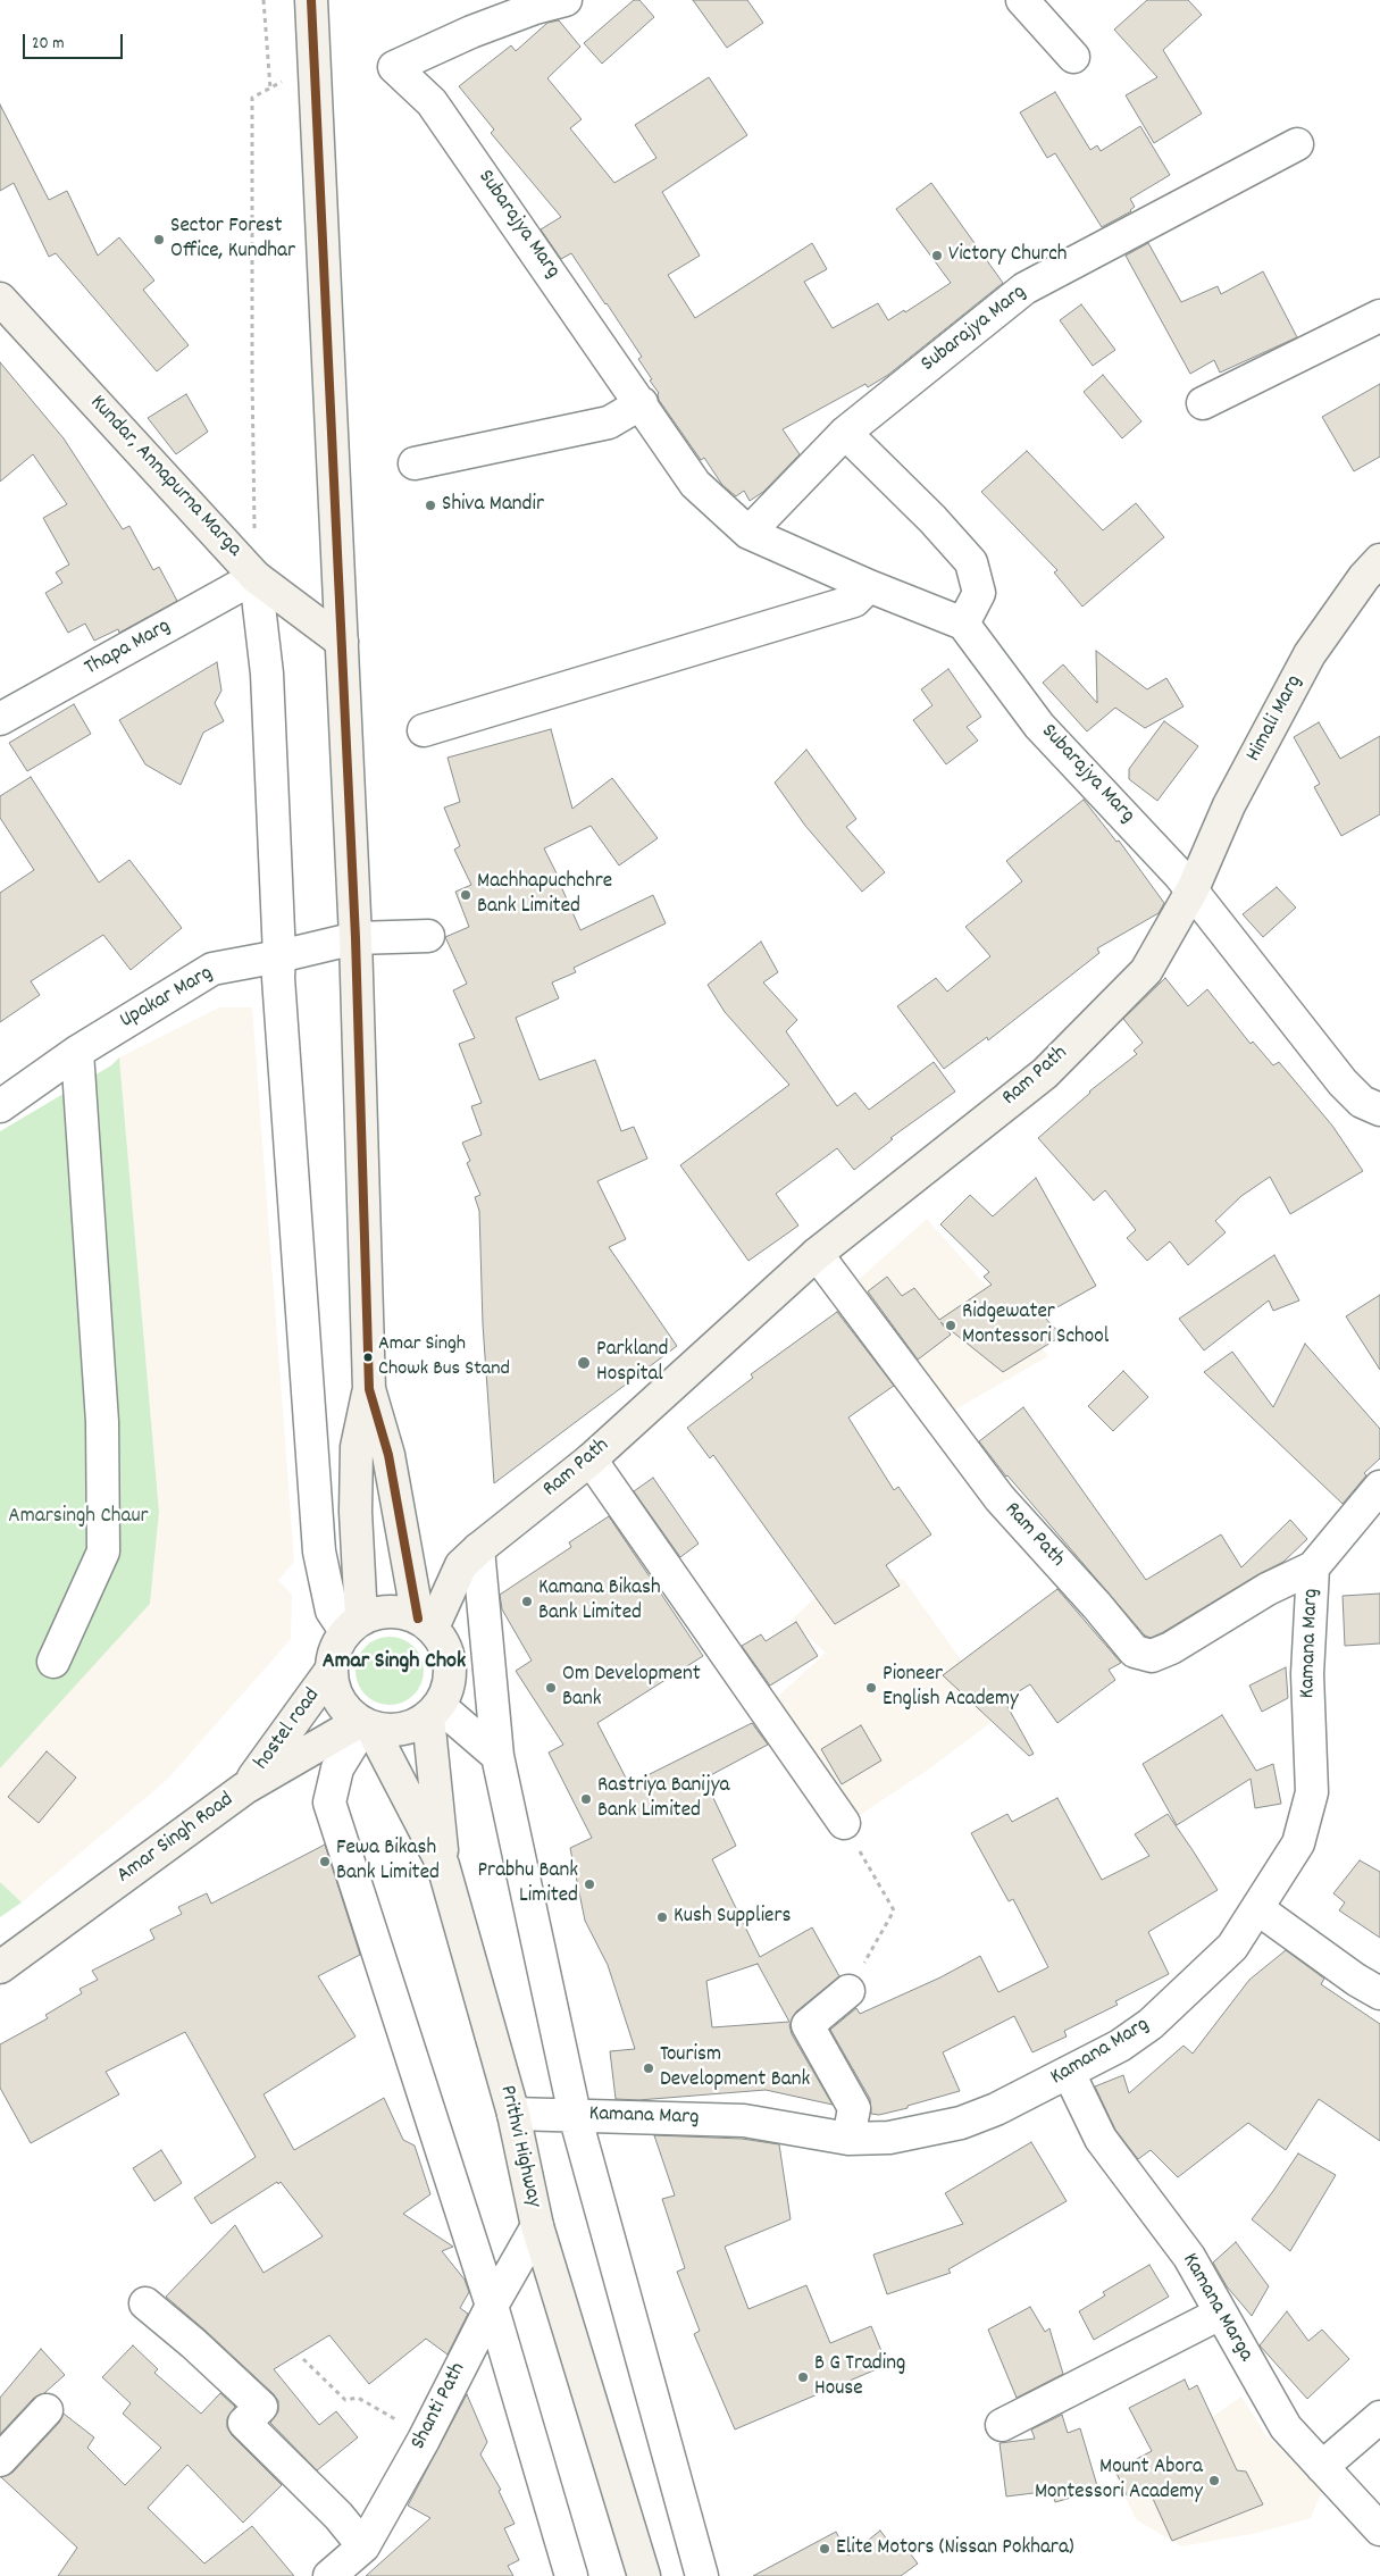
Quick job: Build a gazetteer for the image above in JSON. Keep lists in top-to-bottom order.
{
  "streets": {
    "main road": [
      "Kundar, Annapurna Marga",
      "Himali Marg",
      "Ram Path",
      "hostel road",
      "Amar Singh Road",
      "Prithvi Highway"
    ],
    "street": [
      "Subarajya Marg",
      "Thapa Marg",
      "Upakar Marg",
      "Kamana Marg",
      "Kamana Marga",
      "Shanti Path"
    ]
  },
  "crossings": [
    ["Subarajya Marg", "Himali Marg"],
    ["Subarajya Marg", "Ram Path"],
    ["Kundar, Annapurna Marga", "Thapa Marg"],
    ["Himali Marg", "Ram Path"],
    ["Ram Path", "Kamana Marg"],
    ["Ram Path", "hostel road"],
    ["Ram Path", "Amar Singh Road"],
    ["Ram Path", "Prithvi Highway"],
    ["Kamana Marg", "Prithvi Highway"],
    ["Kamana Marg", "Kamana Marga"],
    ["hostel road", "Amar Singh Road"],
    ["hostel road", "Prithvi Highway"],
    ["Amar Singh Road", "Prithvi Highway"],
    ["Prithvi Highway", "Shanti Path"]
  ],
  "districts": ["Amar Singh Chok"],
  "parks": ["Amarsingh Chaur"],
  "places": [
    "Sector Forest Office, Kundhar",
    "Victory Church",
    "Shiva Mandir",
    "Machhapuchchre Bank Limited",
    "Ridgewater Montessori School",
    "Amar Singh Chowk Bus Stand",
    "Parkland Hospital",
    "Kamana Bikash Bank Limited",
    "Om Development Bank",
    "Pioneer English Academy",
    "Rastriya Banijya Bank Limited",
    "Fewa Bikash Bank Limited",
    "Prabhu Bank Limited",
    "Kush Suppliers",
    "Tourism Development Bank",
    "B G Trading House",
    "Mount Abora Montessori Academy",
    "Elite Motors (Nissan Pokhara)"
  ],
  "scale_bar": "20 m"
}
